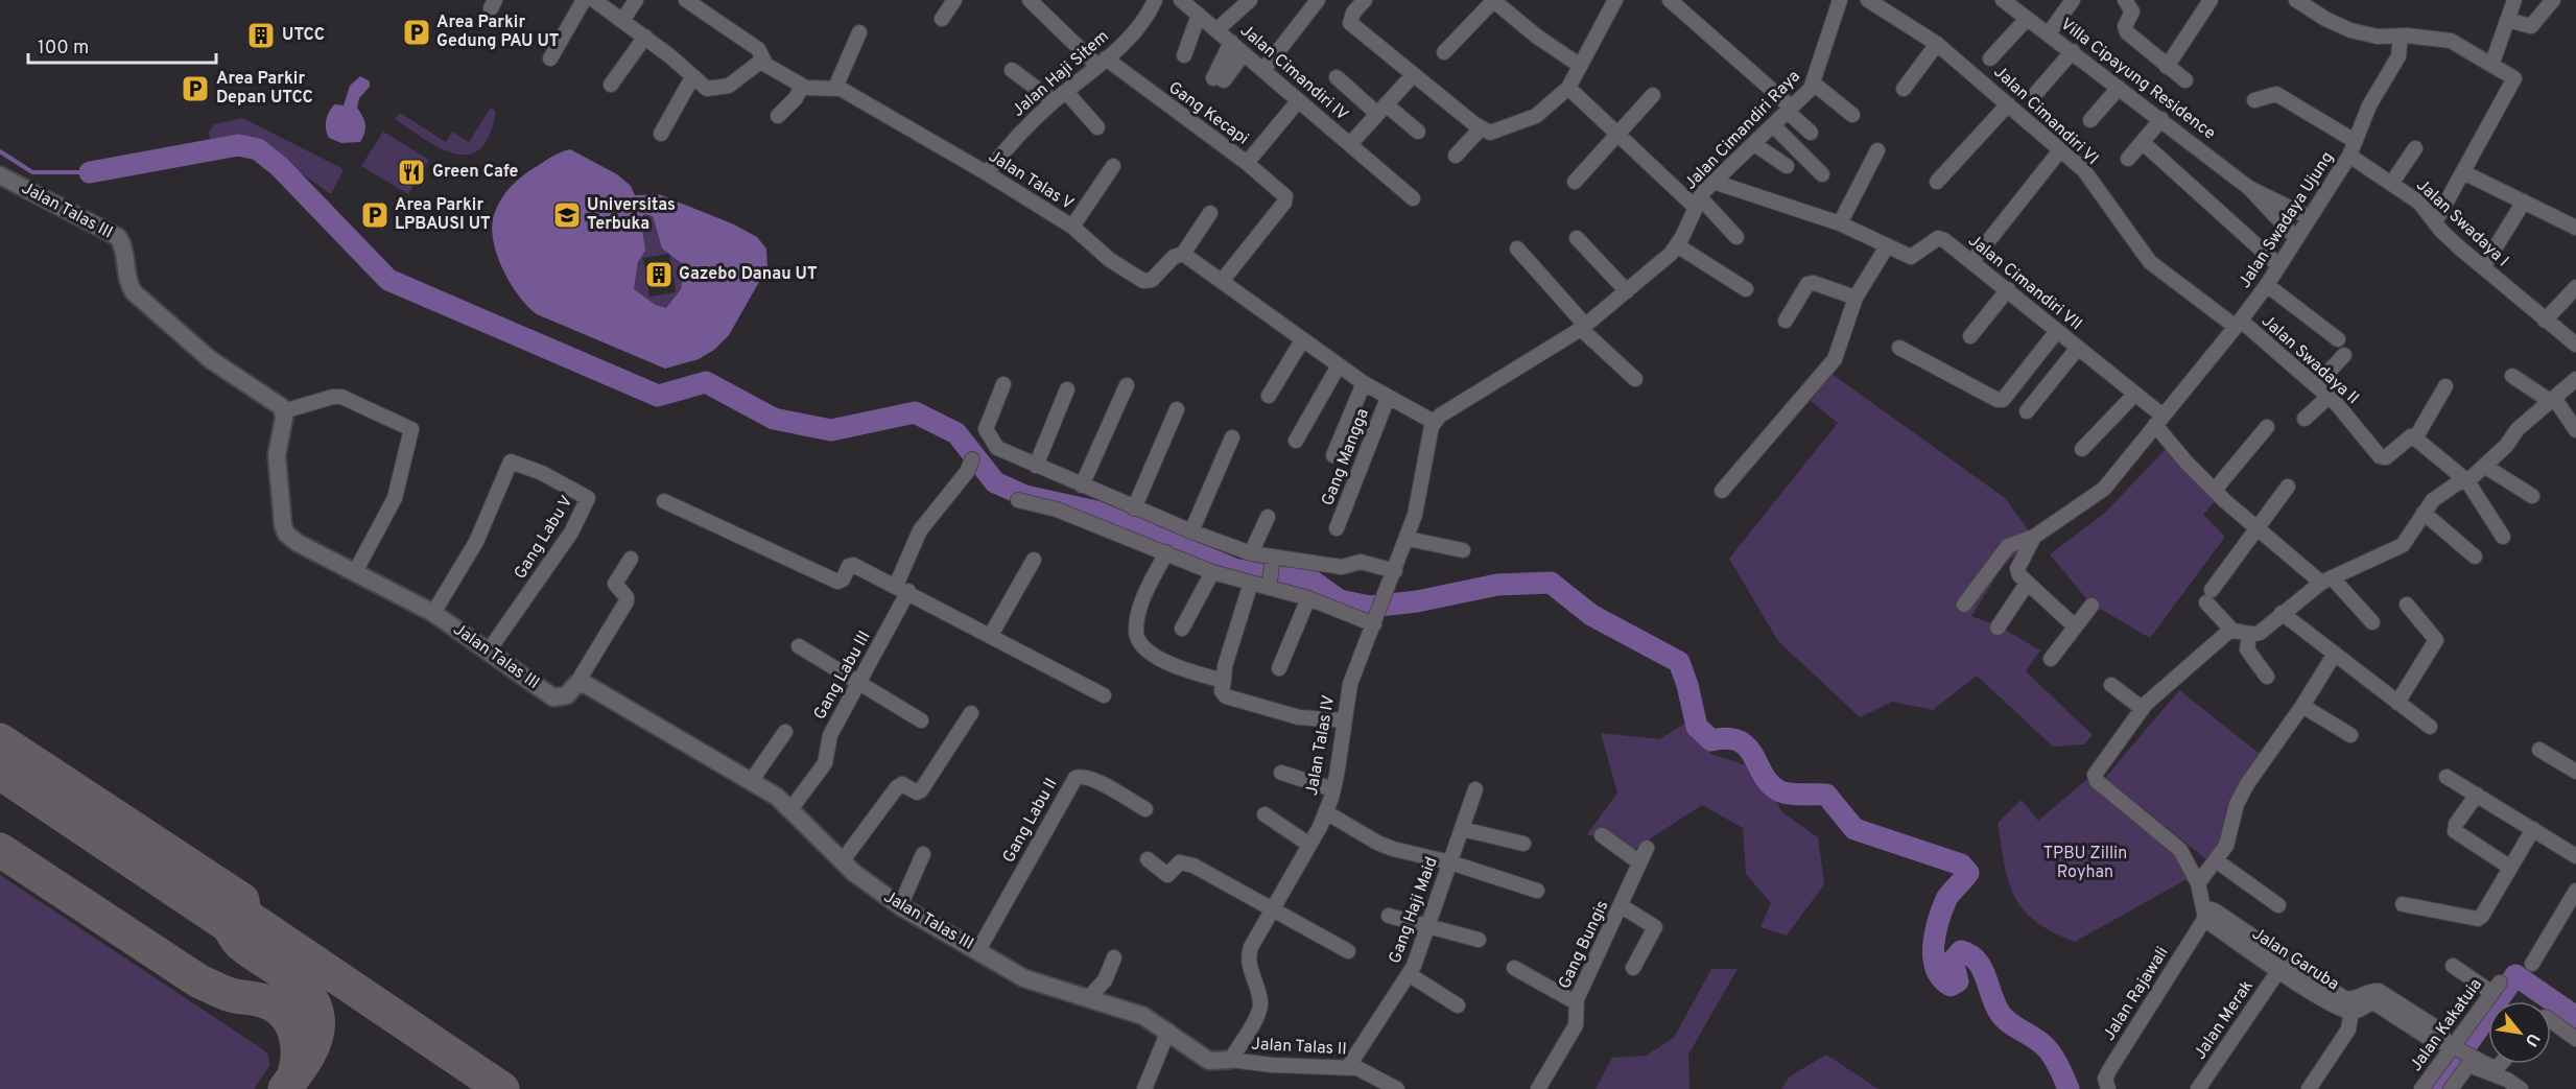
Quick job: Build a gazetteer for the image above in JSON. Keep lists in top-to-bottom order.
{
  "streets": {
    "street": [
      "Jalan Cimandiri IV",
      "Jalan Haji Sitem",
      "Villa Cipayung Residence",
      "Gang Kecapi",
      "Jalan Cimandiri VI",
      "Jalan Cimandiri Raya",
      "Jalan Talas V",
      "Jalan Talas III",
      "Jalan Swadaya Ujung",
      "Jalan Swadaya I",
      "Jalan Cimandiri VII",
      "Jalan Swadaya II",
      "Gang Mangga",
      "Gang Labu V",
      "Gang Labu III",
      "Jalan Talas IV",
      "Gang Labu II",
      "Gang Haji Maid",
      "Gang Bungis",
      "Jalan Garuba",
      "Jalan Rajawali",
      "Jalan Merak",
      "Jalan Kakatuia",
      "Jalan Talas II"
    ]
  },
  "crossings": [
    ["Jalan Haji Sitem", "Gang Kecapi"],
    ["Jalan Haji Sitem", "Jalan Talas V"],
    ["Villa Cipayung Residence", "Jalan Swadaya Ujung"],
    ["Jalan Cimandiri VI", "Jalan Swadaya Ujung"],
    ["Jalan Cimandiri VI", "Jalan Swadaya II"],
    ["Jalan Cimandiri Raya", "Jalan Cimandiri VII"],
    ["Jalan Cimandiri Raya", "Jalan Talas IV"],
    ["Jalan Talas III", "Gang Labu V"],
    ["Jalan Talas III", "Gang Labu III"],
    ["Jalan Talas III", "Jalan Talas IV"],
    ["Jalan Talas III", "Gang Labu II"],
    ["Jalan Talas III", "Jalan Talas II"],
    ["Jalan Swadaya Ujung", "Jalan Swadaya I"],
    ["Jalan Swadaya Ujung", "Jalan Cimandiri VII"],
    ["Jalan Swadaya Ujung", "Jalan Swadaya II"],
    ["Jalan Talas IV", "Jalan Talas II"],
    ["Gang Haji Maid", "Jalan Talas II"],
    ["Jalan Garuba", "Jalan Rajawali"],
    ["Jalan Garuba", "Jalan Merak"]
  ],
  "parks": ["TPBU Zillin Royhan"],
  "places": {
    "parking": ["Area Parkir Gedung PAU UT", "Area Parkir Depan UTCC", "Area Parkir LPBAUSI UT"],
    "building": ["UTCC", "Gazebo Danau UT"],
    "restaurant": ["Green Cafe"],
    "school or university": ["Universitas Terbuka"]
  },
  "scale_bar": "100 m",
  "north": "bottom right"
}
